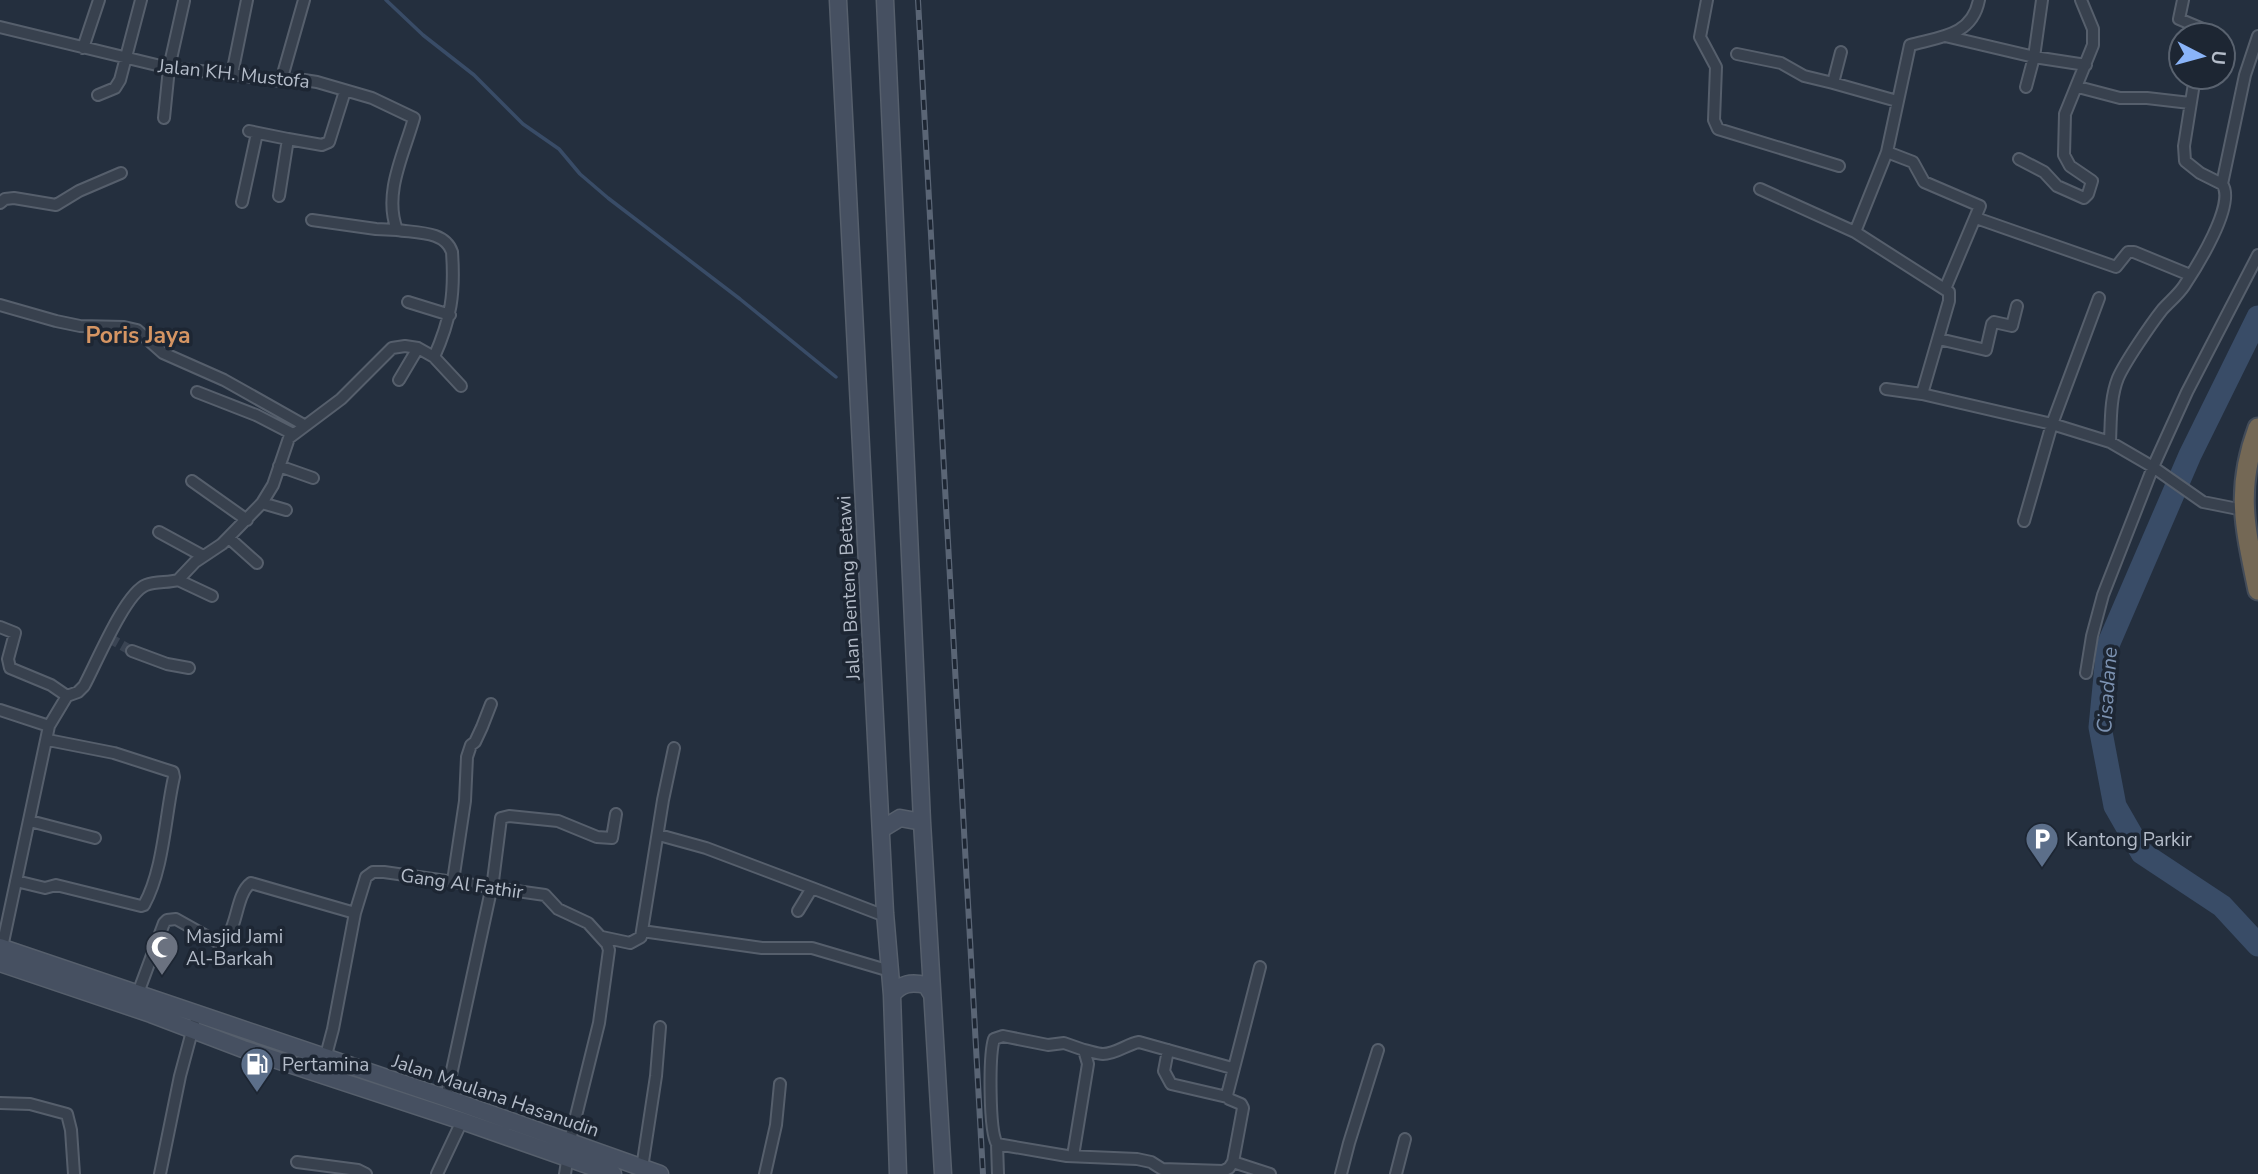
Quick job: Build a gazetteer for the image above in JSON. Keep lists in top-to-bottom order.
{
  "streets": {
    "main road": ["Jalan Benteng Betawi", "Jalan Maulana Hasanudin"],
    "street": ["Jalan KH. Mustofa", "Gang Al Fathir"]
  },
  "crossings": [
    ["Gang Al Fathir", "Jalan Maulana Hasanudin"]
  ],
  "districts": ["Poris Jaya"],
  "water": ["Cisadane"],
  "places": {
    "parking": ["Kantong Parkir"],
    "mosque": ["Masjid Jami Al-Barkah"],
    "fuel station": ["Pertamina"]
  },
  "north": "right"
}
